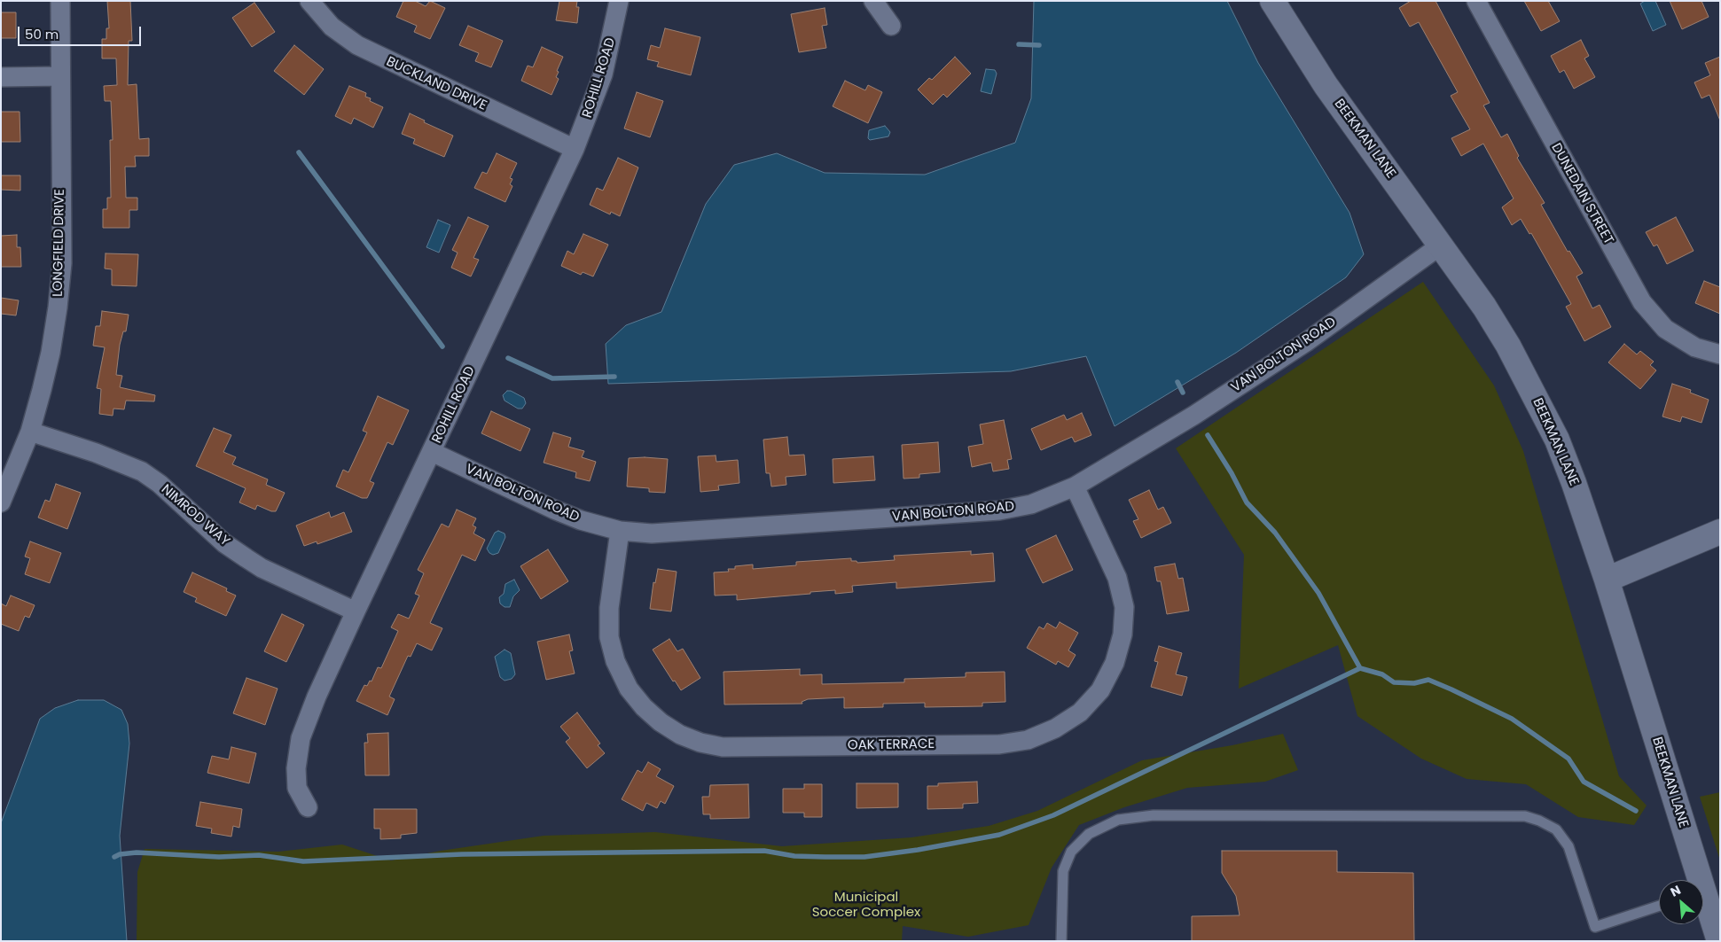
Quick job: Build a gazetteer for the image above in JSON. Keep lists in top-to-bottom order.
{
  "streets": {
    "street": [
      "ROHILL ROAD",
      "BUCKLAND DRIVE",
      "BEEKMAN LANE",
      "DUNEDAIN STREET",
      "LONGFIELD DRIVE",
      "VAN BOLTON ROAD",
      "NIMROD WAY",
      "OAK TERRACE"
    ]
  },
  "crossings": [
    ["ROHILL ROAD", "BUCKLAND DRIVE"],
    ["ROHILL ROAD", "VAN BOLTON ROAD"],
    ["ROHILL ROAD", "NIMROD WAY"],
    ["BEEKMAN LANE", "VAN BOLTON ROAD"],
    ["LONGFIELD DRIVE", "NIMROD WAY"],
    ["VAN BOLTON ROAD", "OAK TERRACE"]
  ],
  "parks": ["Municipal Soccer Complex"],
  "scale_bar": "50 m",
  "north": "top left"
}
